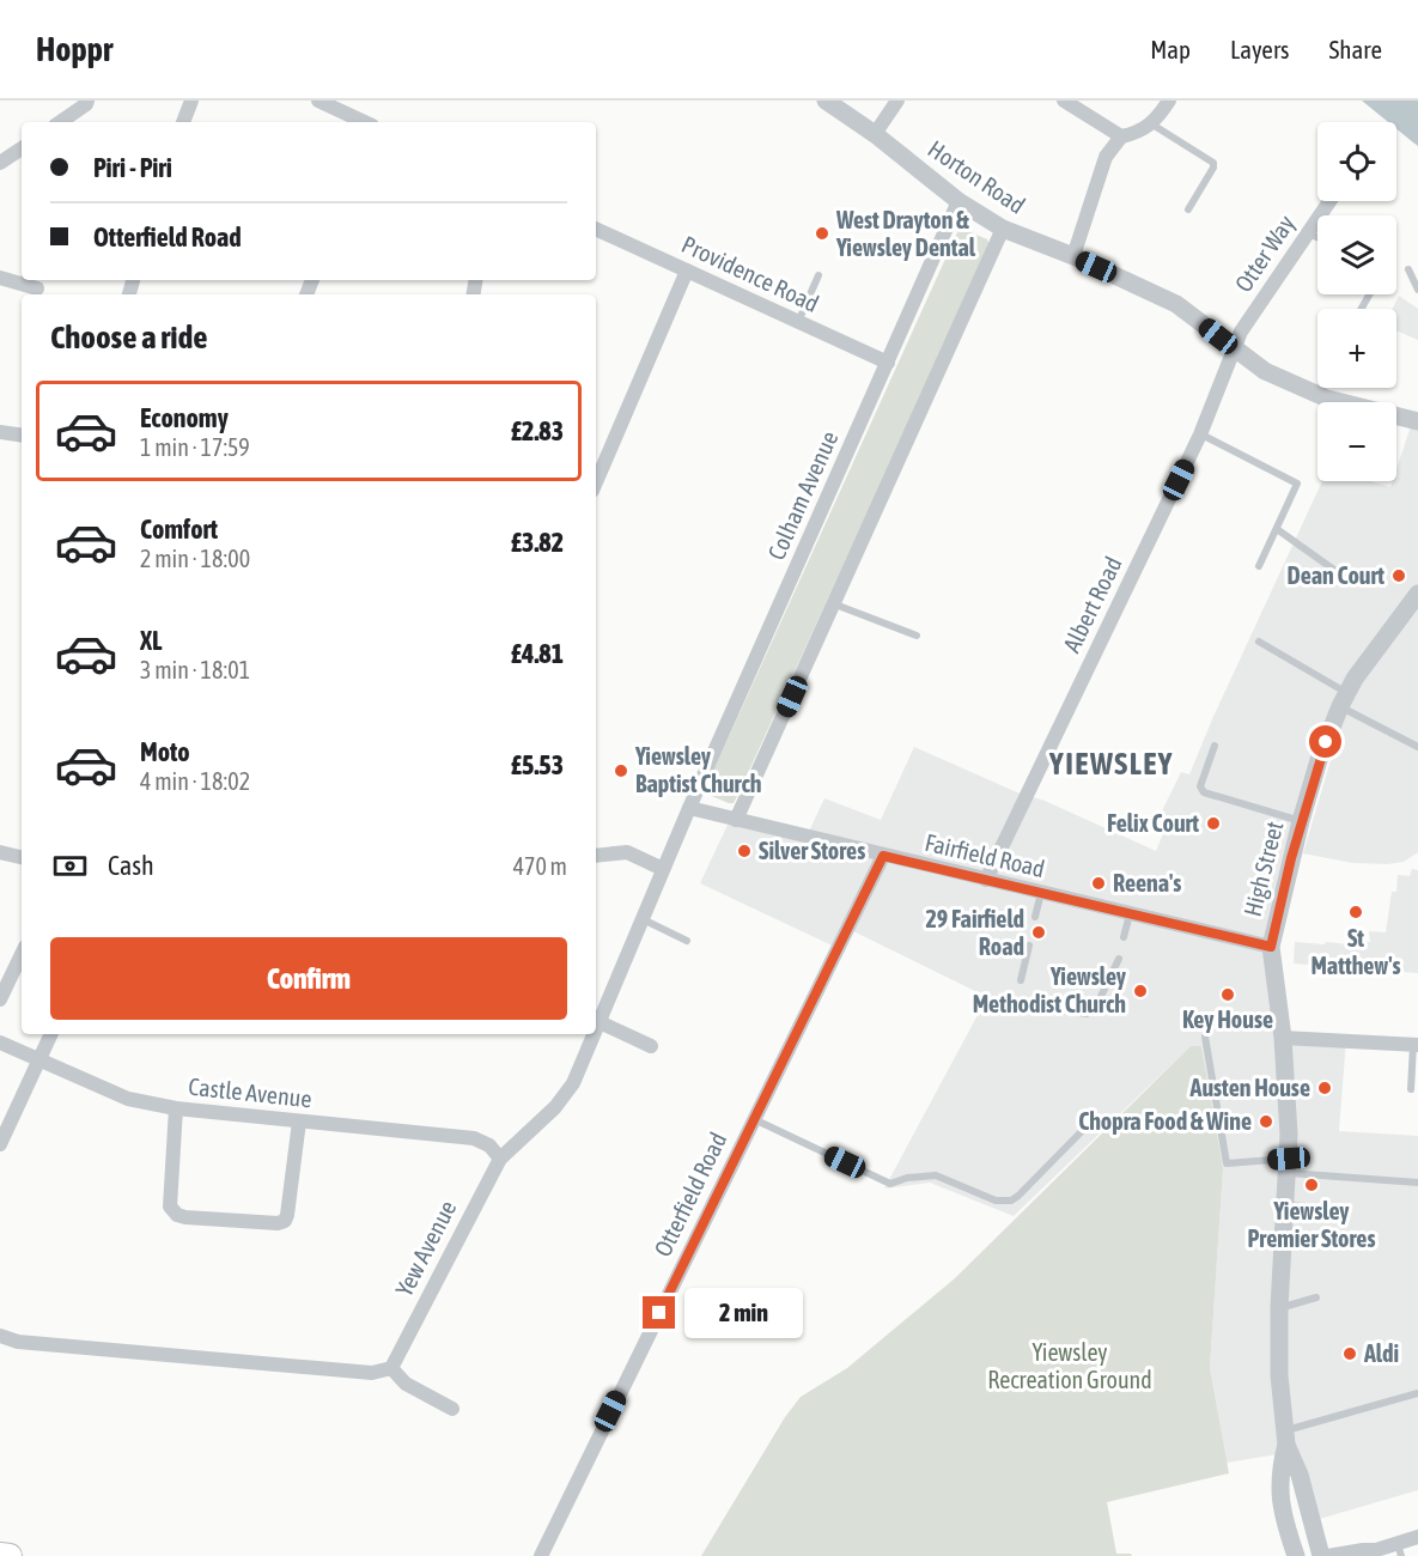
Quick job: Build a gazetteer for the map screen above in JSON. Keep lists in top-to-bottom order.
{
  "streets": {
    "street": [
      "Horton Road",
      "Otter Way",
      "Providence Road",
      "Colham Avenue",
      "Albert Road",
      "Fairfield Road",
      "High Street",
      "Castle Avenue",
      "Otterfield Road",
      "Yew Avenue"
    ]
  },
  "crossings": [
    ["Horton Road", "Otter Way"],
    ["Horton Road", "Colham Avenue"],
    ["Horton Road", "Albert Road"],
    ["Otter Way", "Albert Road"],
    ["Providence Road", "Colham Avenue"],
    ["Colham Avenue", "Fairfield Road"],
    ["Colham Avenue", "Yew Avenue"],
    ["Albert Road", "Fairfield Road"],
    ["Fairfield Road", "High Street"],
    ["Fairfield Road", "Otterfield Road"],
    ["Fairfield Road", "Yew Avenue"],
    ["Castle Avenue", "Yew Avenue"]
  ],
  "districts": ["YIEWSLEY"],
  "parks": ["Yiewsley Recreation Ground"],
  "places": [
    "West Drayton & Yiewsley Dental",
    "Dean Court",
    "Yiewsley Baptist Church",
    "Felix Court",
    "Silver Stores",
    "Reena's",
    "St Matthew's",
    "29 Fairfield Road",
    "Yiewsley Methodist Church",
    "Key House",
    "Austen House",
    "Chopra Food & Wine",
    "Yiewsley Premier Stores",
    "Aldi"
  ],
  "page": {
    "header": "Hoppr",
    "nav": ["Map", "Layers", "Share"],
    "map_buttons": ["+", "−"],
    "banner": ["Piri - Piri", "Otterfield Road"],
    "heading": "Choose a ride",
    "list": [
      {
        "name": "Economy",
        "note": "1 min · 17:59",
        "value": "£2.83"
      },
      {
        "name": "Comfort",
        "note": "2 min · 18:00",
        "value": "£3.82"
      },
      {
        "name": "XL",
        "note": "3 min · 18:01",
        "value": "£4.81"
      },
      {
        "name": "Moto",
        "note": "4 min · 18:02",
        "value": "£5.53"
      }
    ],
    "pay": ["Cash", "470 m"],
    "buttons": "Confirm",
    "bubble": "2 min"
  }
}
